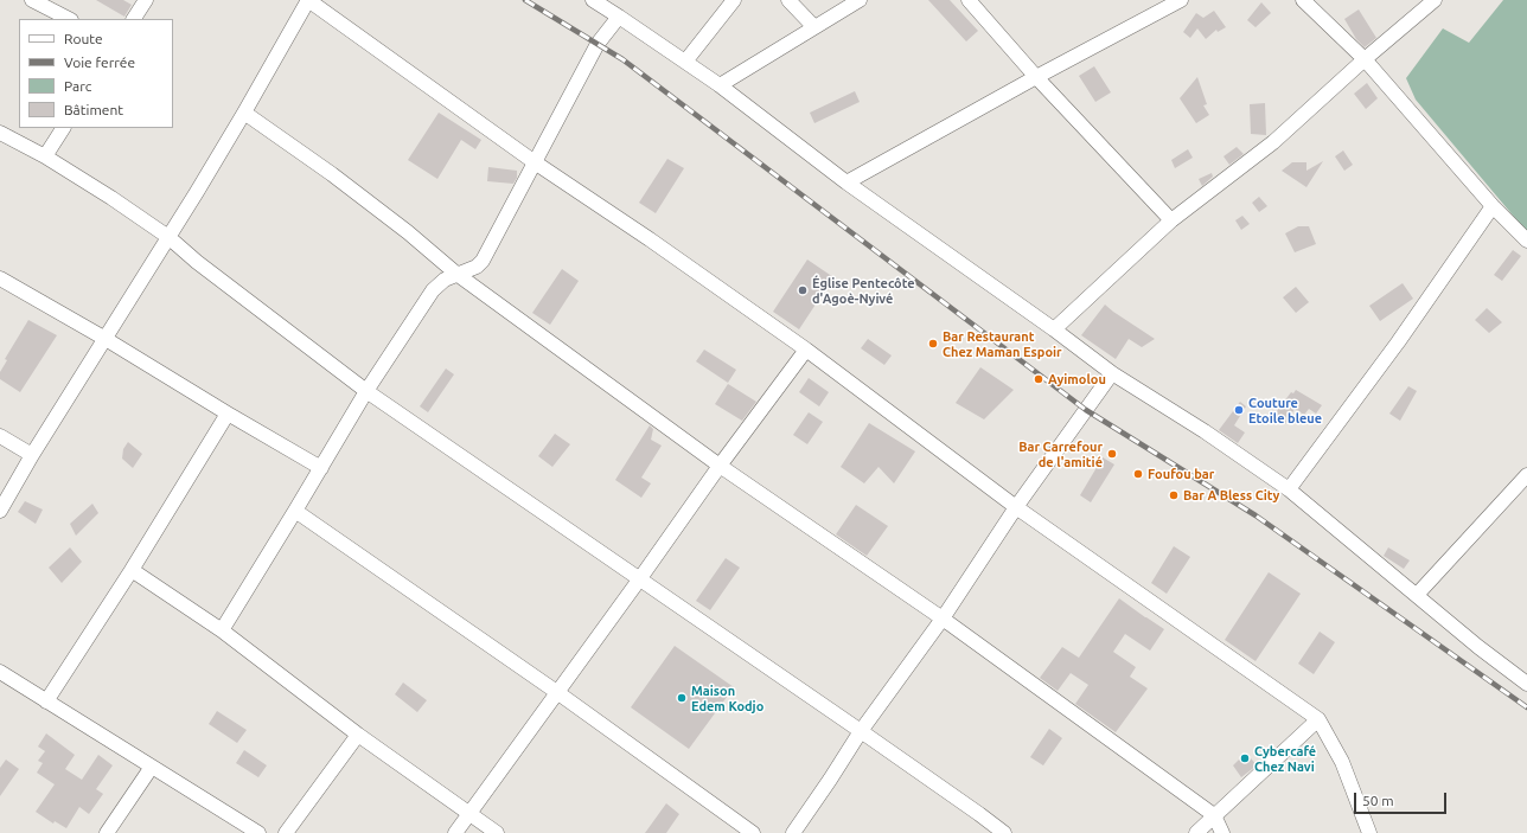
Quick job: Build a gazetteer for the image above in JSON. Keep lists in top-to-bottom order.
{
  "places": [
    "Église Pentecôte d'Agoè-Nyivé",
    "Bar Restaurant Chez Maman Espoir",
    "Ayimolou",
    "Couture Etoile bleue",
    "Bar Carrefour de l'amitié",
    "Foufou bar",
    "Bar A Bless City",
    "Maison Edem Kodjo",
    "Cybercafé Chez Navi"
  ],
  "legend": [
    "Route",
    "Voie ferrée",
    "Parc",
    "Bâtiment"
  ],
  "scale_bar": "50 m"
}
